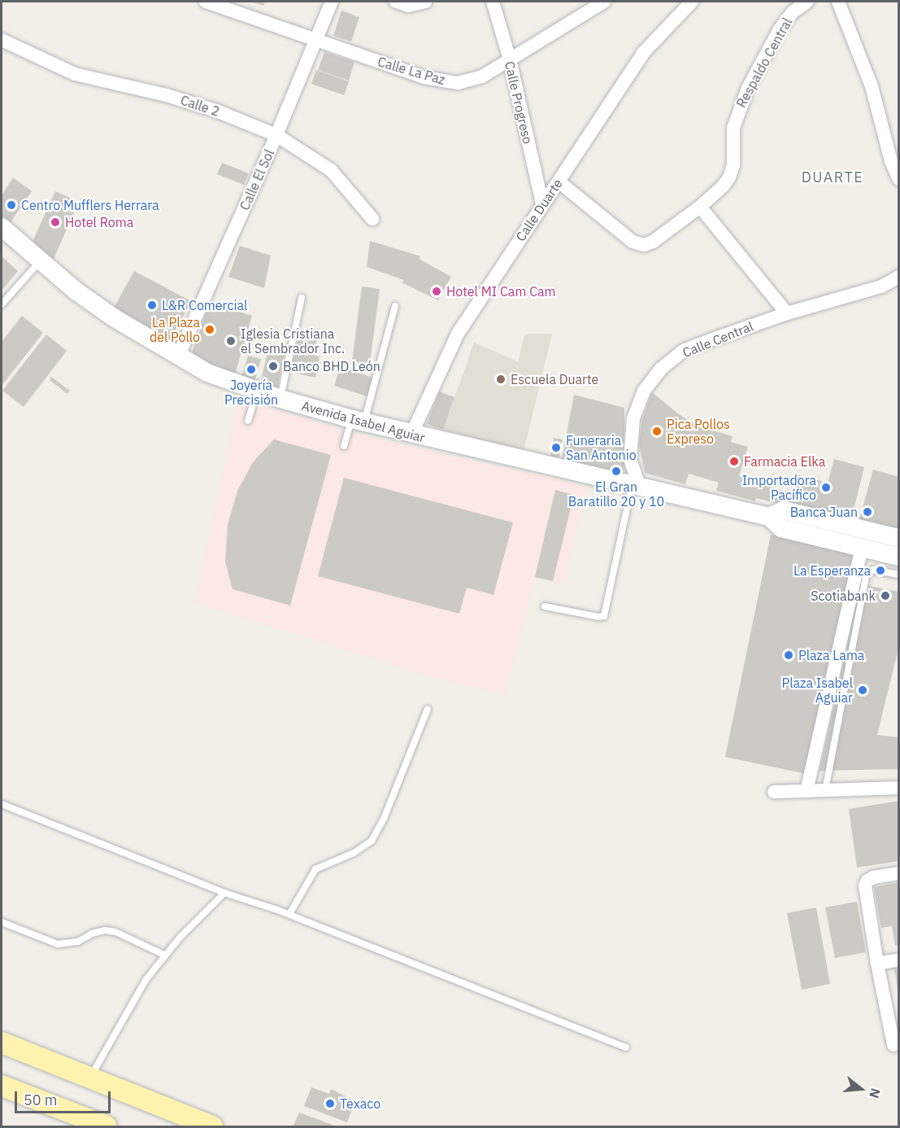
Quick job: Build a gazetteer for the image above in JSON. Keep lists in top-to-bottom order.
{
  "streets": {
    "main road": ["Avenida Isabel Aguiar"],
    "street": [
      "Respaldo Central",
      "Calle La Paz",
      "Calle Progreso",
      "Calle 2",
      "Calle El Sol",
      "Calle Duarte",
      "Calle Central"
    ]
  },
  "crossings": [
    ["Respaldo Central", "Calle Duarte"],
    ["Calle La Paz", "Calle Progreso"],
    ["Calle La Paz", "Calle El Sol"],
    ["Calle Progreso", "Calle Duarte"],
    ["Calle 2", "Calle El Sol"],
    ["Calle El Sol", "Avenida Isabel Aguiar"],
    ["Calle Duarte", "Avenida Isabel Aguiar"],
    ["Calle Central", "Avenida Isabel Aguiar"]
  ],
  "districts": ["DUARTE"],
  "places": [
    "Centro Mufflers Herrara",
    "Hotel Roma",
    "Hotel MI Cam Cam",
    "L&R Comercial",
    "La Plaza del Pollo",
    "Iglesia Cristiana el Sembrador Inc.",
    "Banco BHD León",
    "Joyería Precisión",
    "Escuela Duarte",
    "Pica Pollos Expreso",
    "Funeraria San Antonio",
    "Farmacia Elka",
    "El Gran Baratillo 20 y 10",
    "Importadora Pacífico",
    "Banca Juan",
    "La Esperanza",
    "Scotiabank",
    "Plaza Lama",
    "Plaza Isabel Aguiar",
    "Texaco"
  ],
  "scale_bar": "50 m",
  "north": "right"
}
